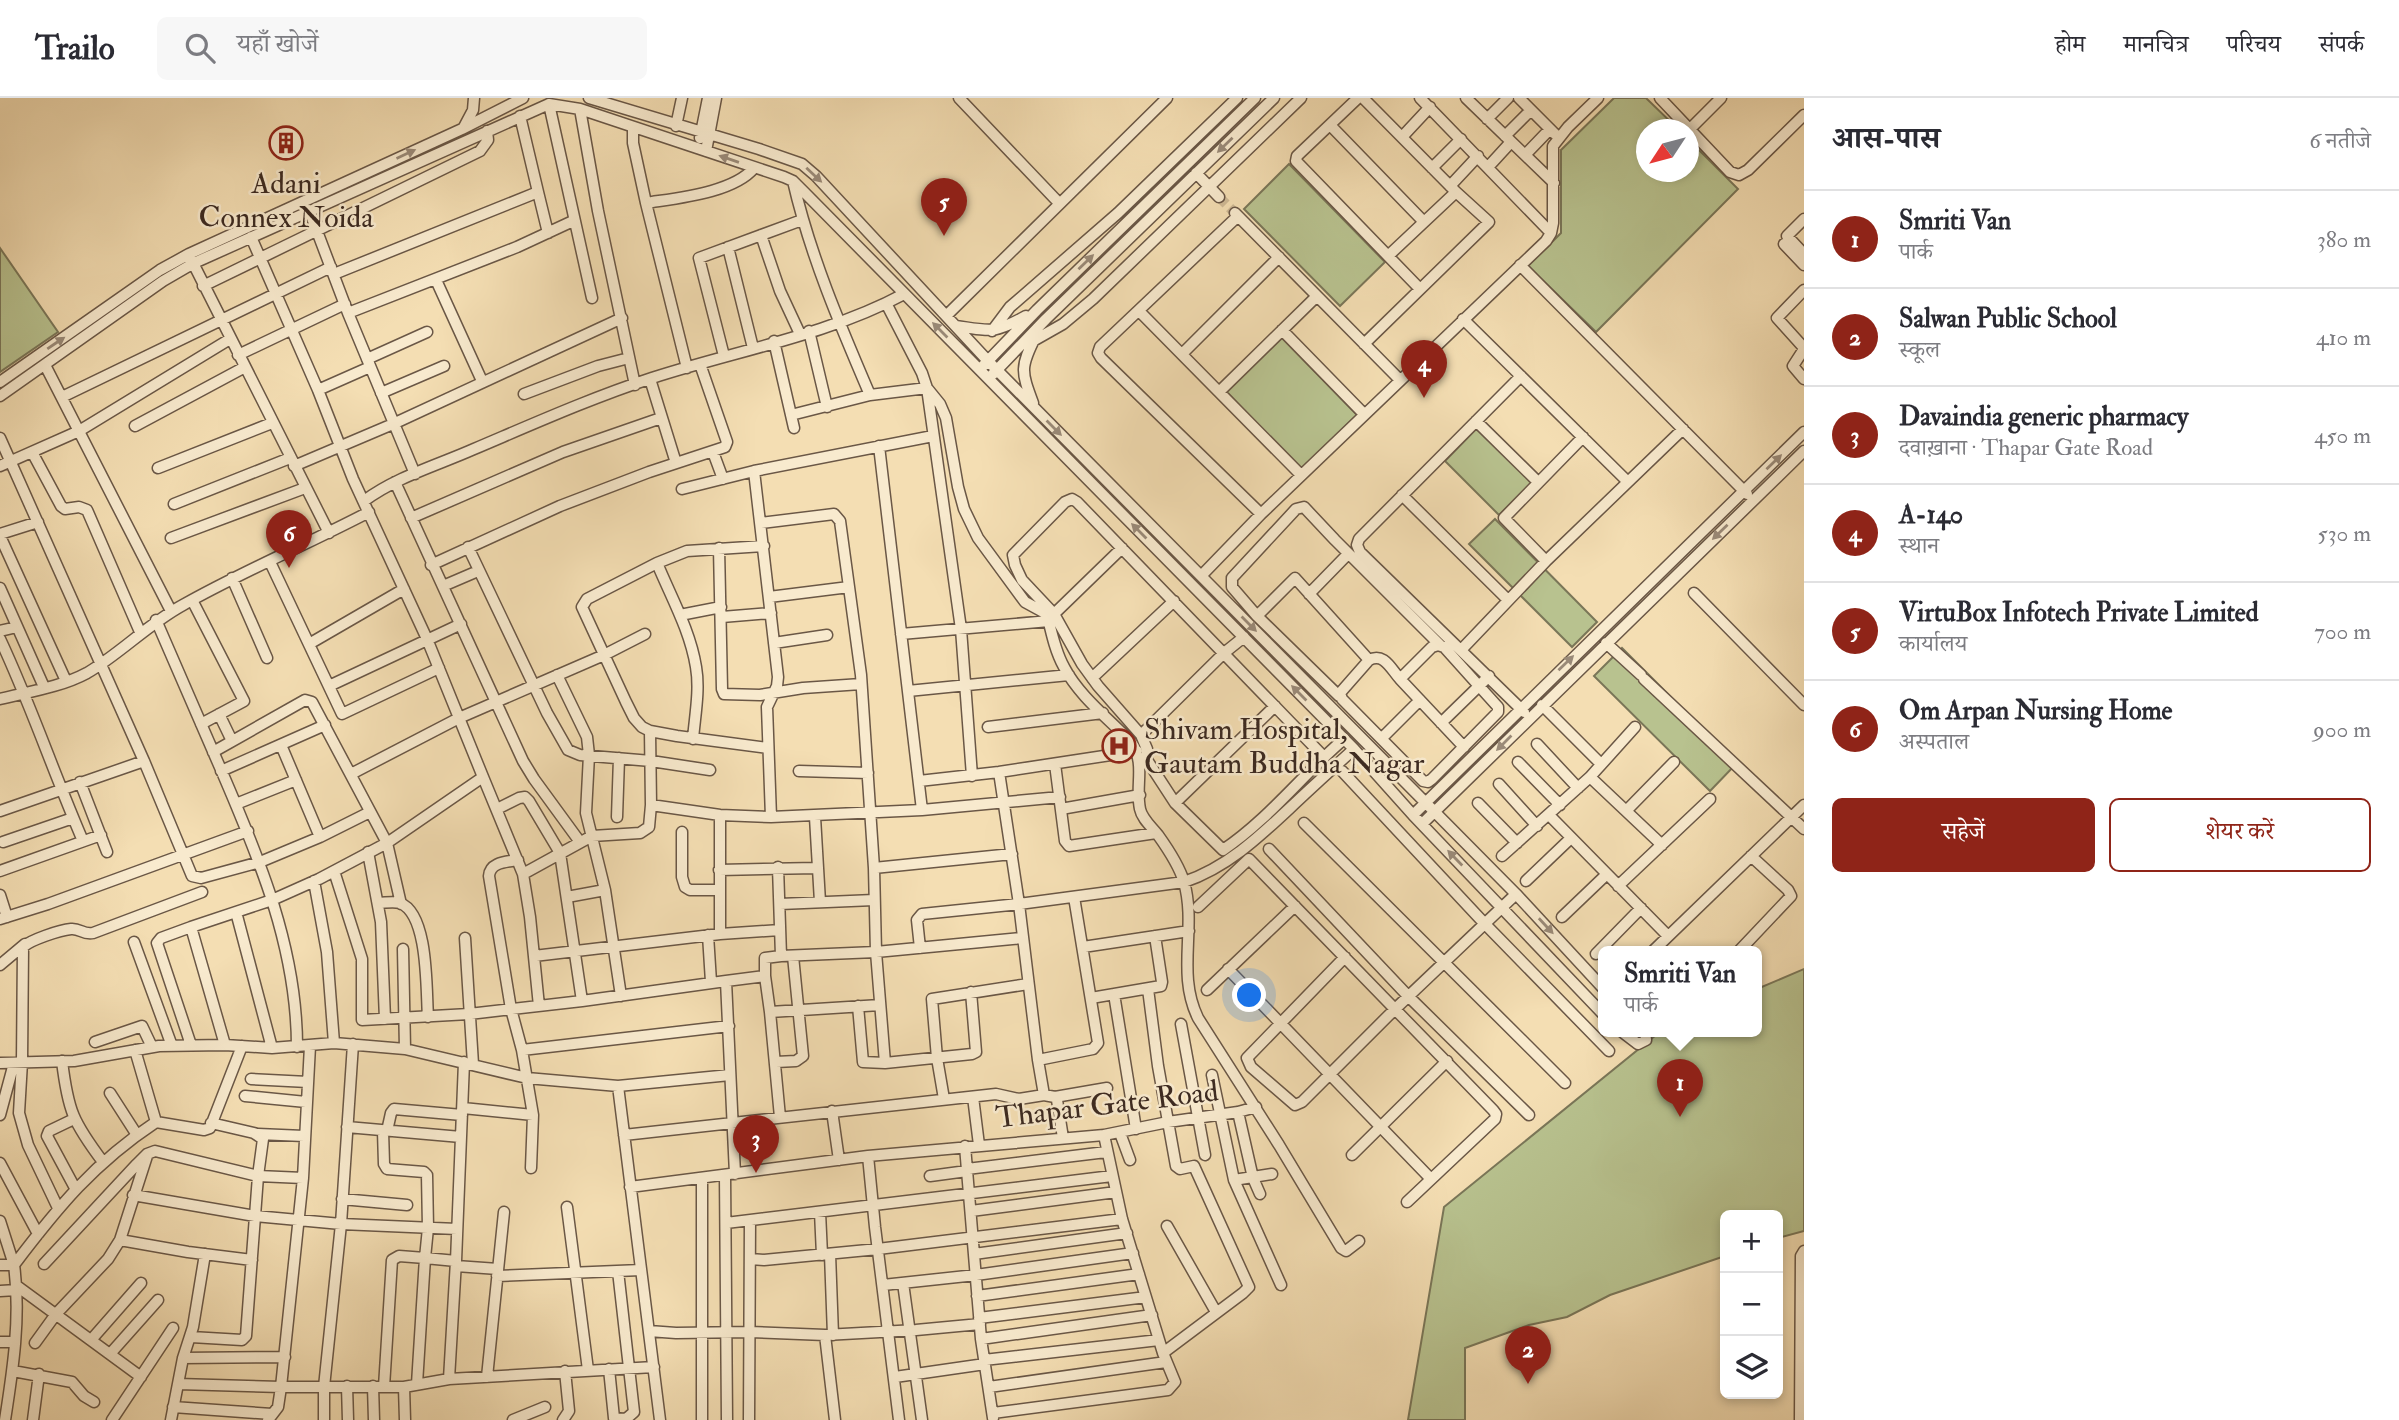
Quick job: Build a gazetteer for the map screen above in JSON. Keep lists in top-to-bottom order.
{
  "streets": {
    "street": ["Thapar Gate Road"]
  },
  "places": {
    "building": ["Adani Connex Noida"],
    "hospital": ["Shivam Hospital, Gautam Buddha Nagar"]
  },
  "north": "bottom left",
  "page": {
    "header": "Trailo",
    "search": "यहाँ खोजें",
    "nav": [
      "होम",
      "मानचित्र",
      "परिचय",
      "संपर्क"
    ],
    "heading": ["आस-पास", "6 नतीजे"],
    "pins": [
      "5",
      "4",
      "6",
      "1",
      "3",
      "2"
    ],
    "list": [
      {
        "mark": "1",
        "name": "Smriti Van",
        "note": "पार्क",
        "value": "380 m"
      },
      {
        "mark": "2",
        "name": "Salwan Public School",
        "note": "स्कूल",
        "value": "410 m"
      },
      {
        "mark": "3",
        "name": "Davaindia generic pharmacy",
        "note": "दवाख़ाना · Thapar Gate Road",
        "value": "450 m"
      },
      {
        "mark": "4",
        "name": "A-140",
        "note": "स्थान",
        "value": "530 m"
      },
      {
        "mark": "5",
        "name": "VirtuBox Infotech Private Limited",
        "note": "कार्यालय",
        "value": "700 m"
      },
      {
        "mark": "6",
        "name": "Om Arpan Nursing Home",
        "note": "अस्पताल",
        "value": "900 m"
      }
    ],
    "buttons": ["सहेजें", "शेयर करें"],
    "popup": ["Smriti Van", "पार्क"],
    "map_buttons": ["+", "−"]
  }
}
